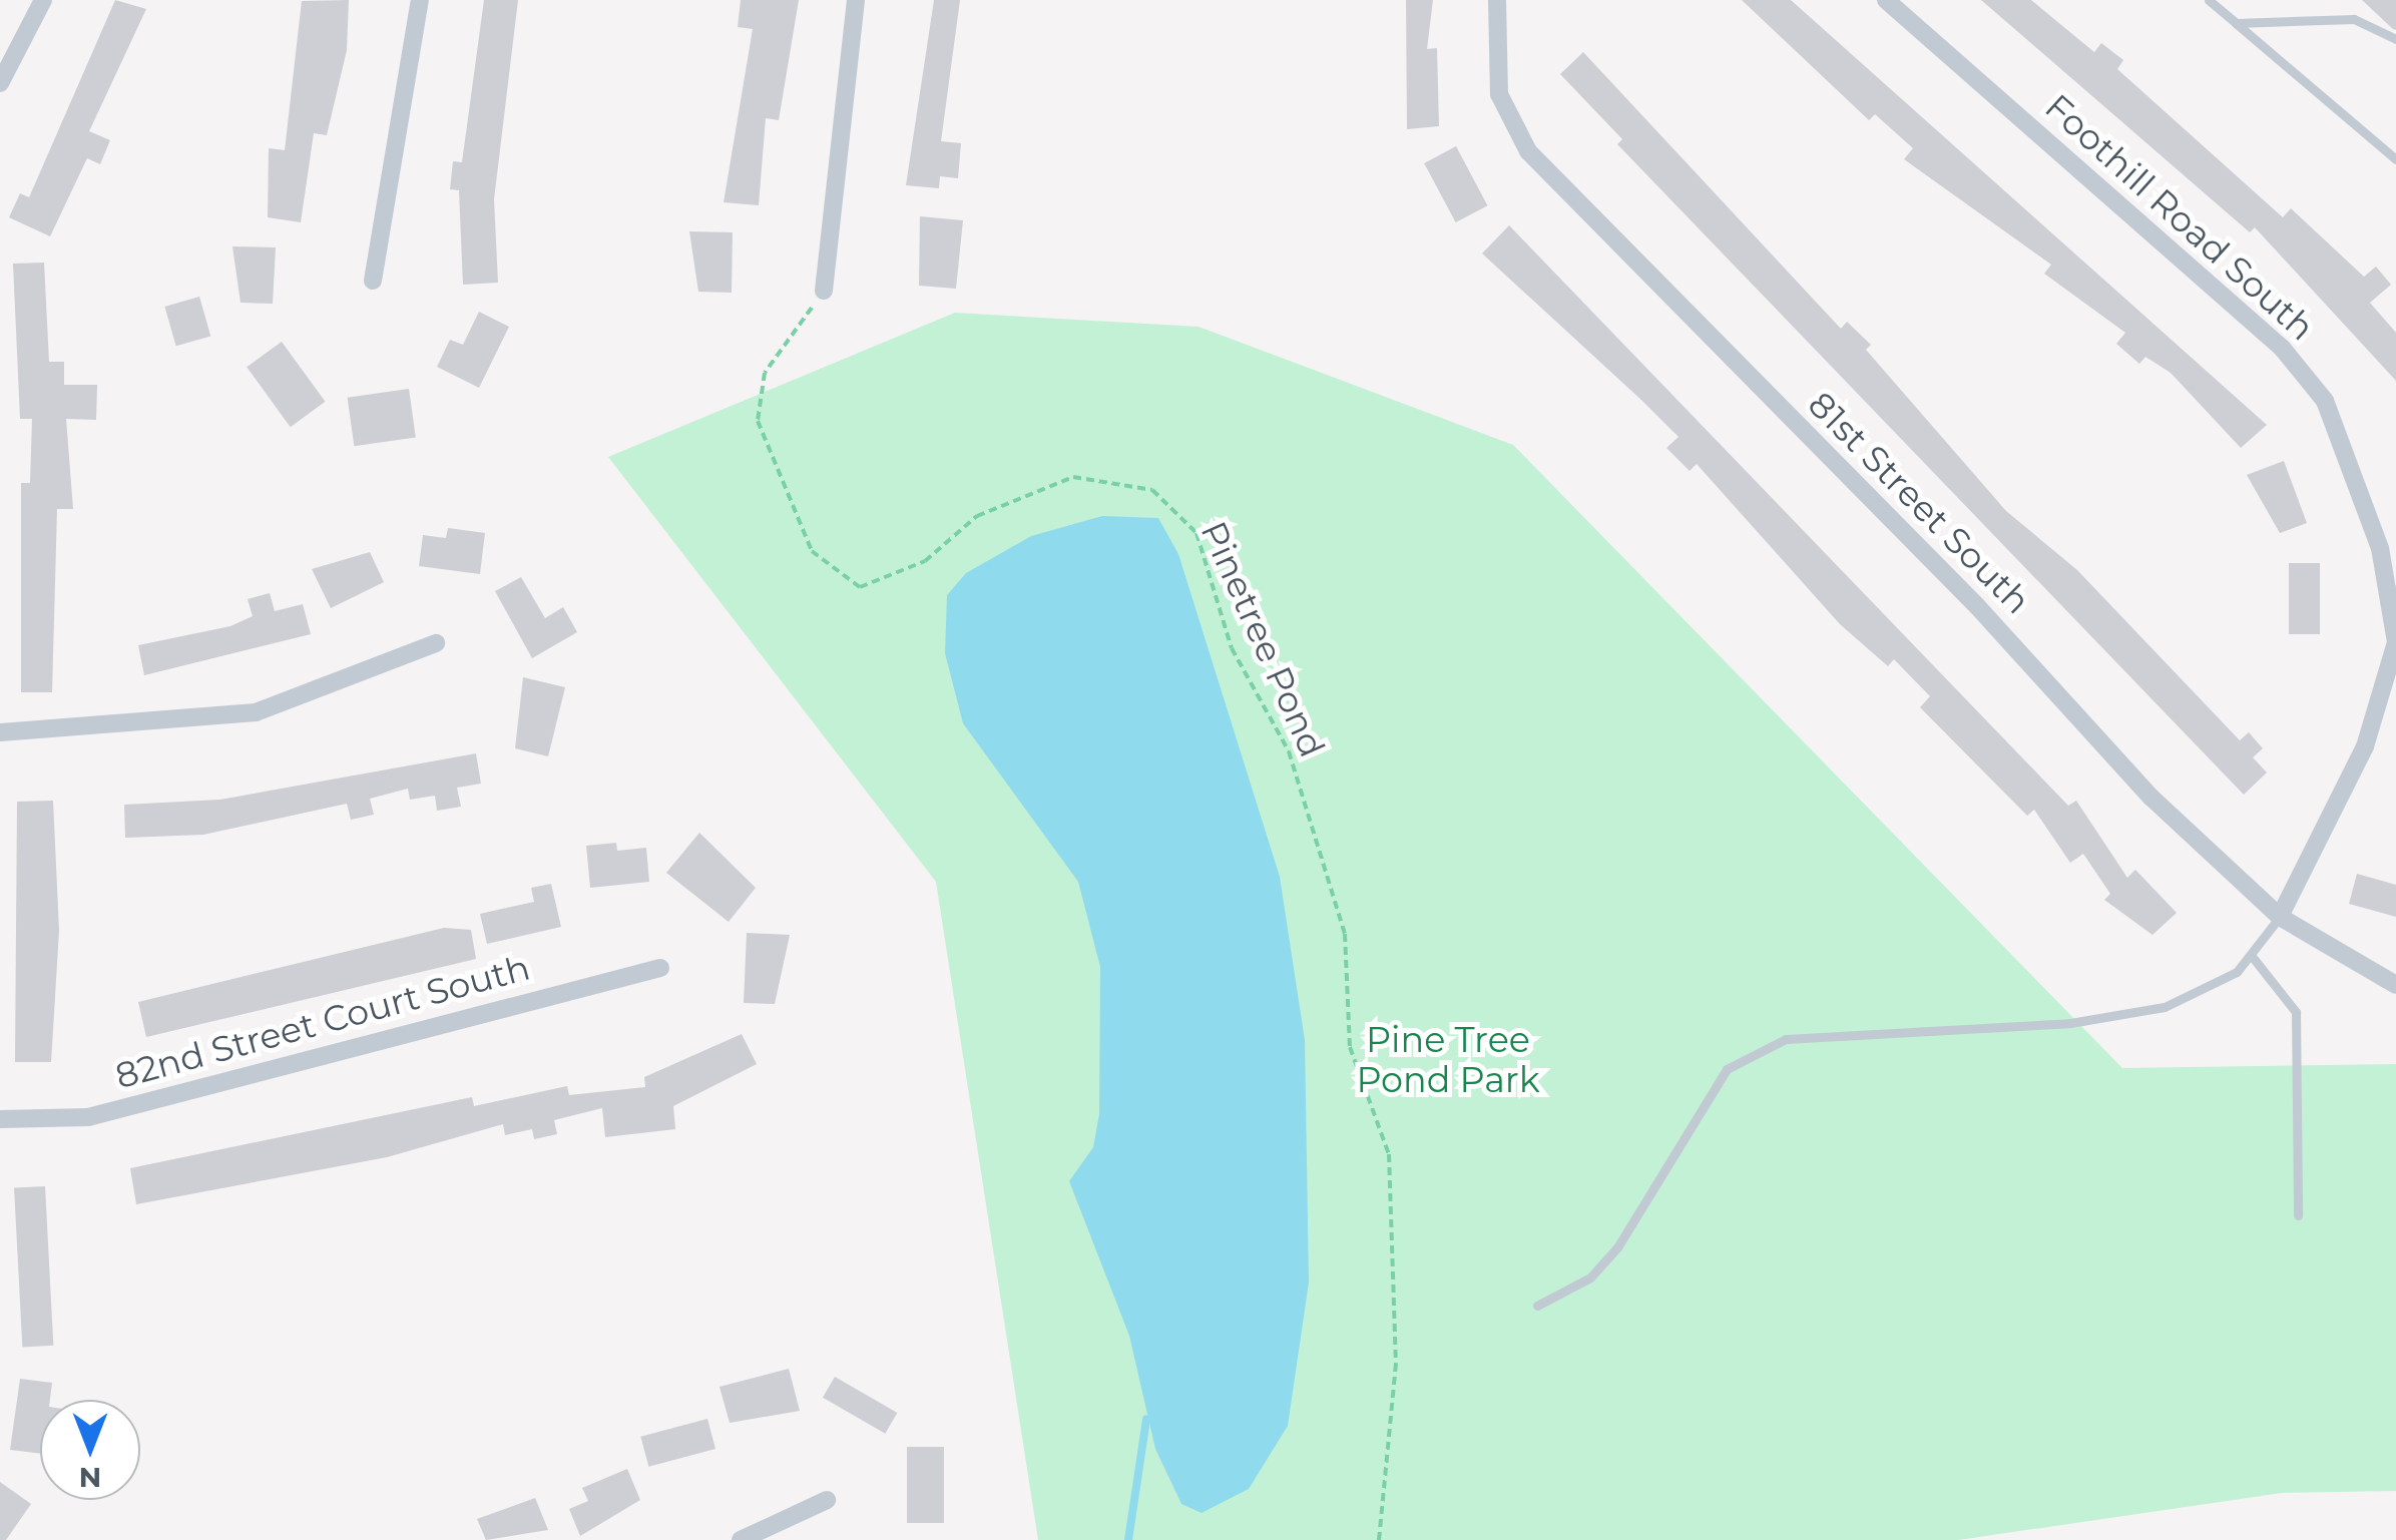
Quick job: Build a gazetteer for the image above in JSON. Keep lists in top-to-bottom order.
{
  "streets": {
    "street": ["Foothill Road South", "81st Street South", "82nd Street Court South"],
    "path": ["Pinetree Pond"]
  },
  "crossings": [
    ["Foothill Road South", "81st Street South"]
  ],
  "parks": ["Pine Tree Pond Park"],
  "north": "bottom"
}
